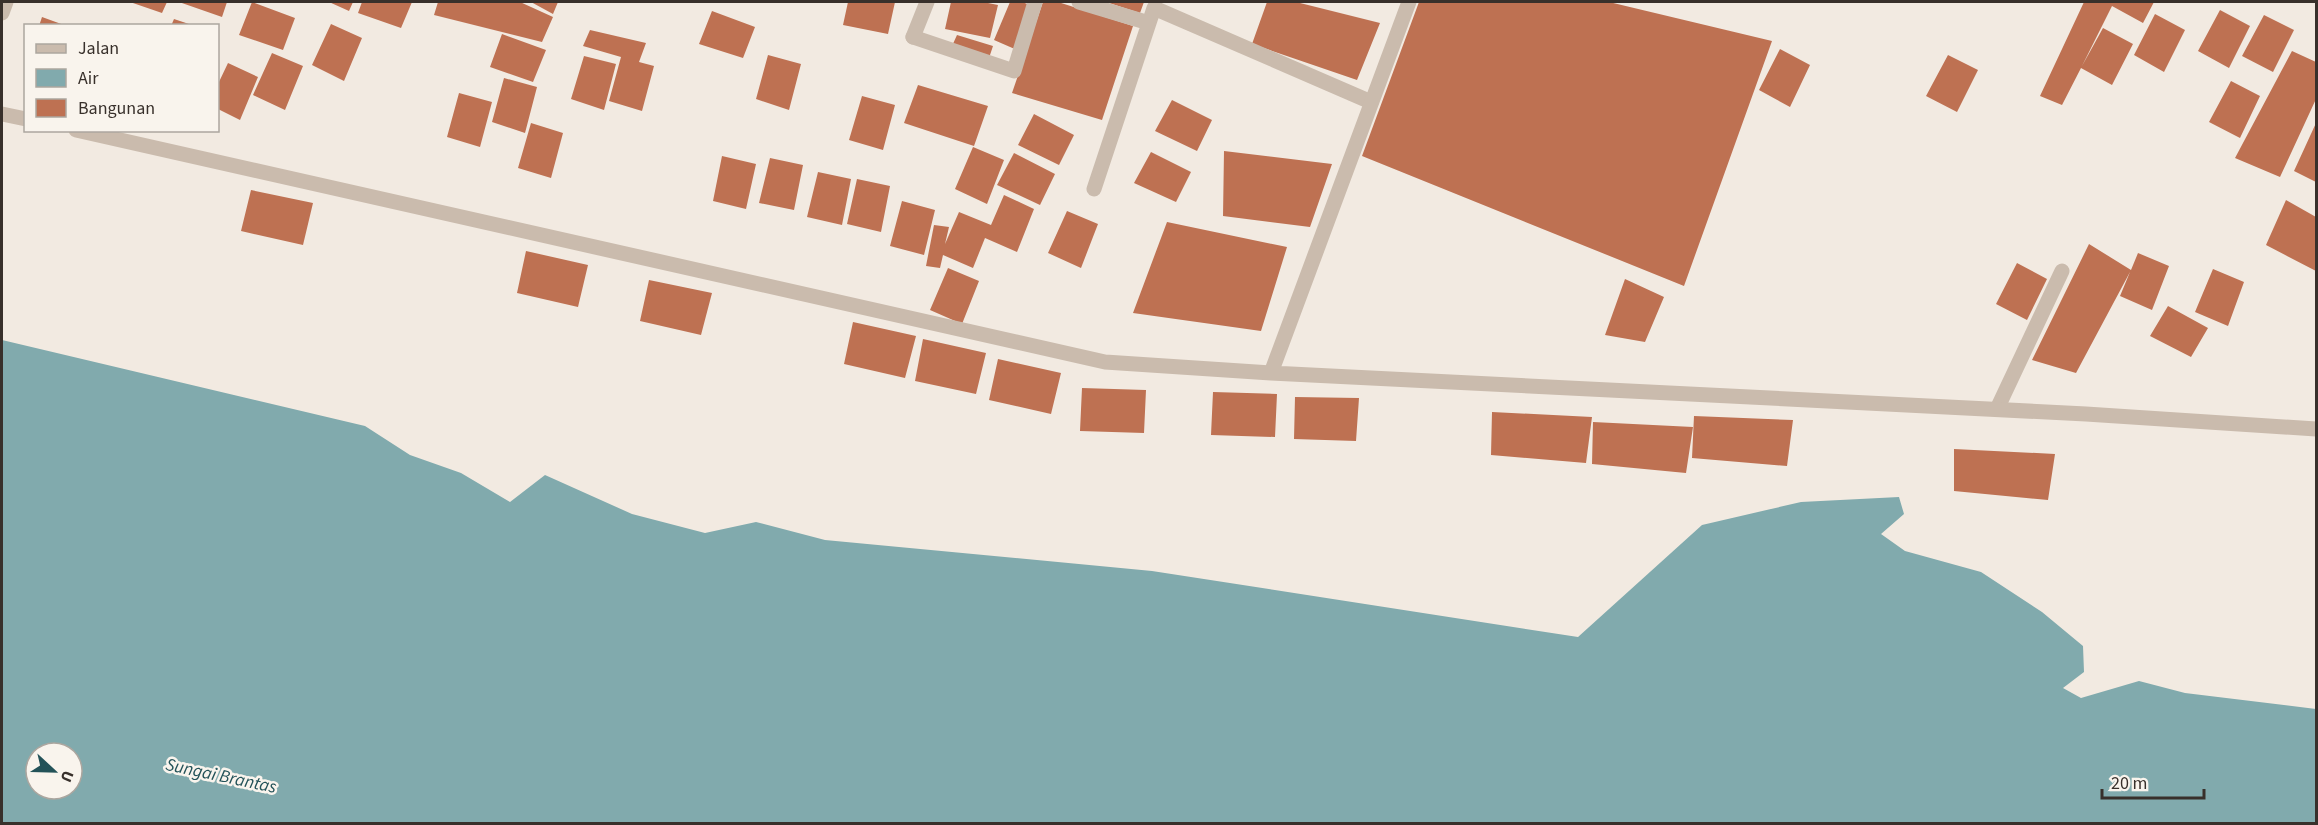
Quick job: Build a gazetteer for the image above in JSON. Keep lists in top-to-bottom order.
{
  "water": ["Sungai Brantas"],
  "legend": ["Jalan", "Air", "Bangunan"],
  "scale_bar": "20 m",
  "north": "right"
}
